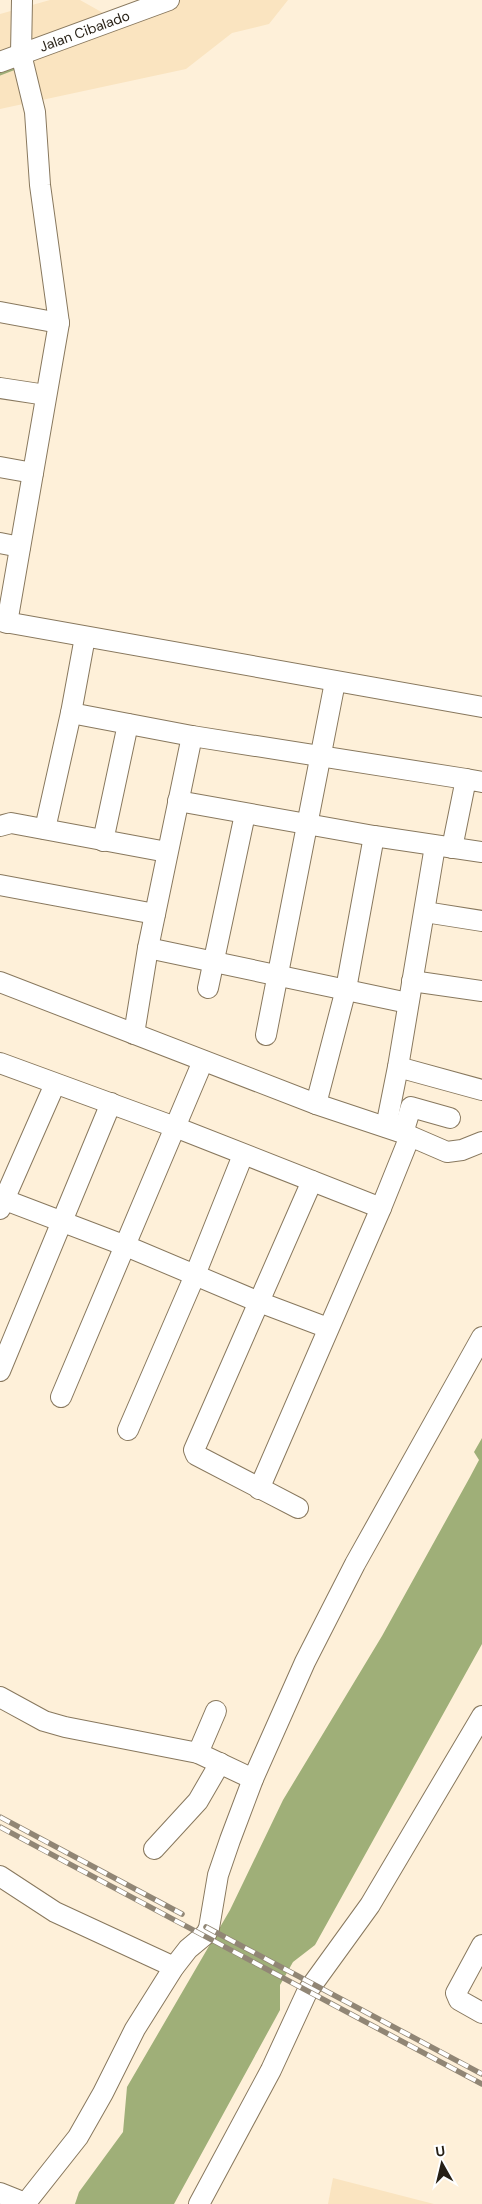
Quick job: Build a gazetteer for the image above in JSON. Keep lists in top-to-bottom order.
{
  "streets": {
    "street": ["Jalan Cibalado"]
  },
  "north": "top"
}
